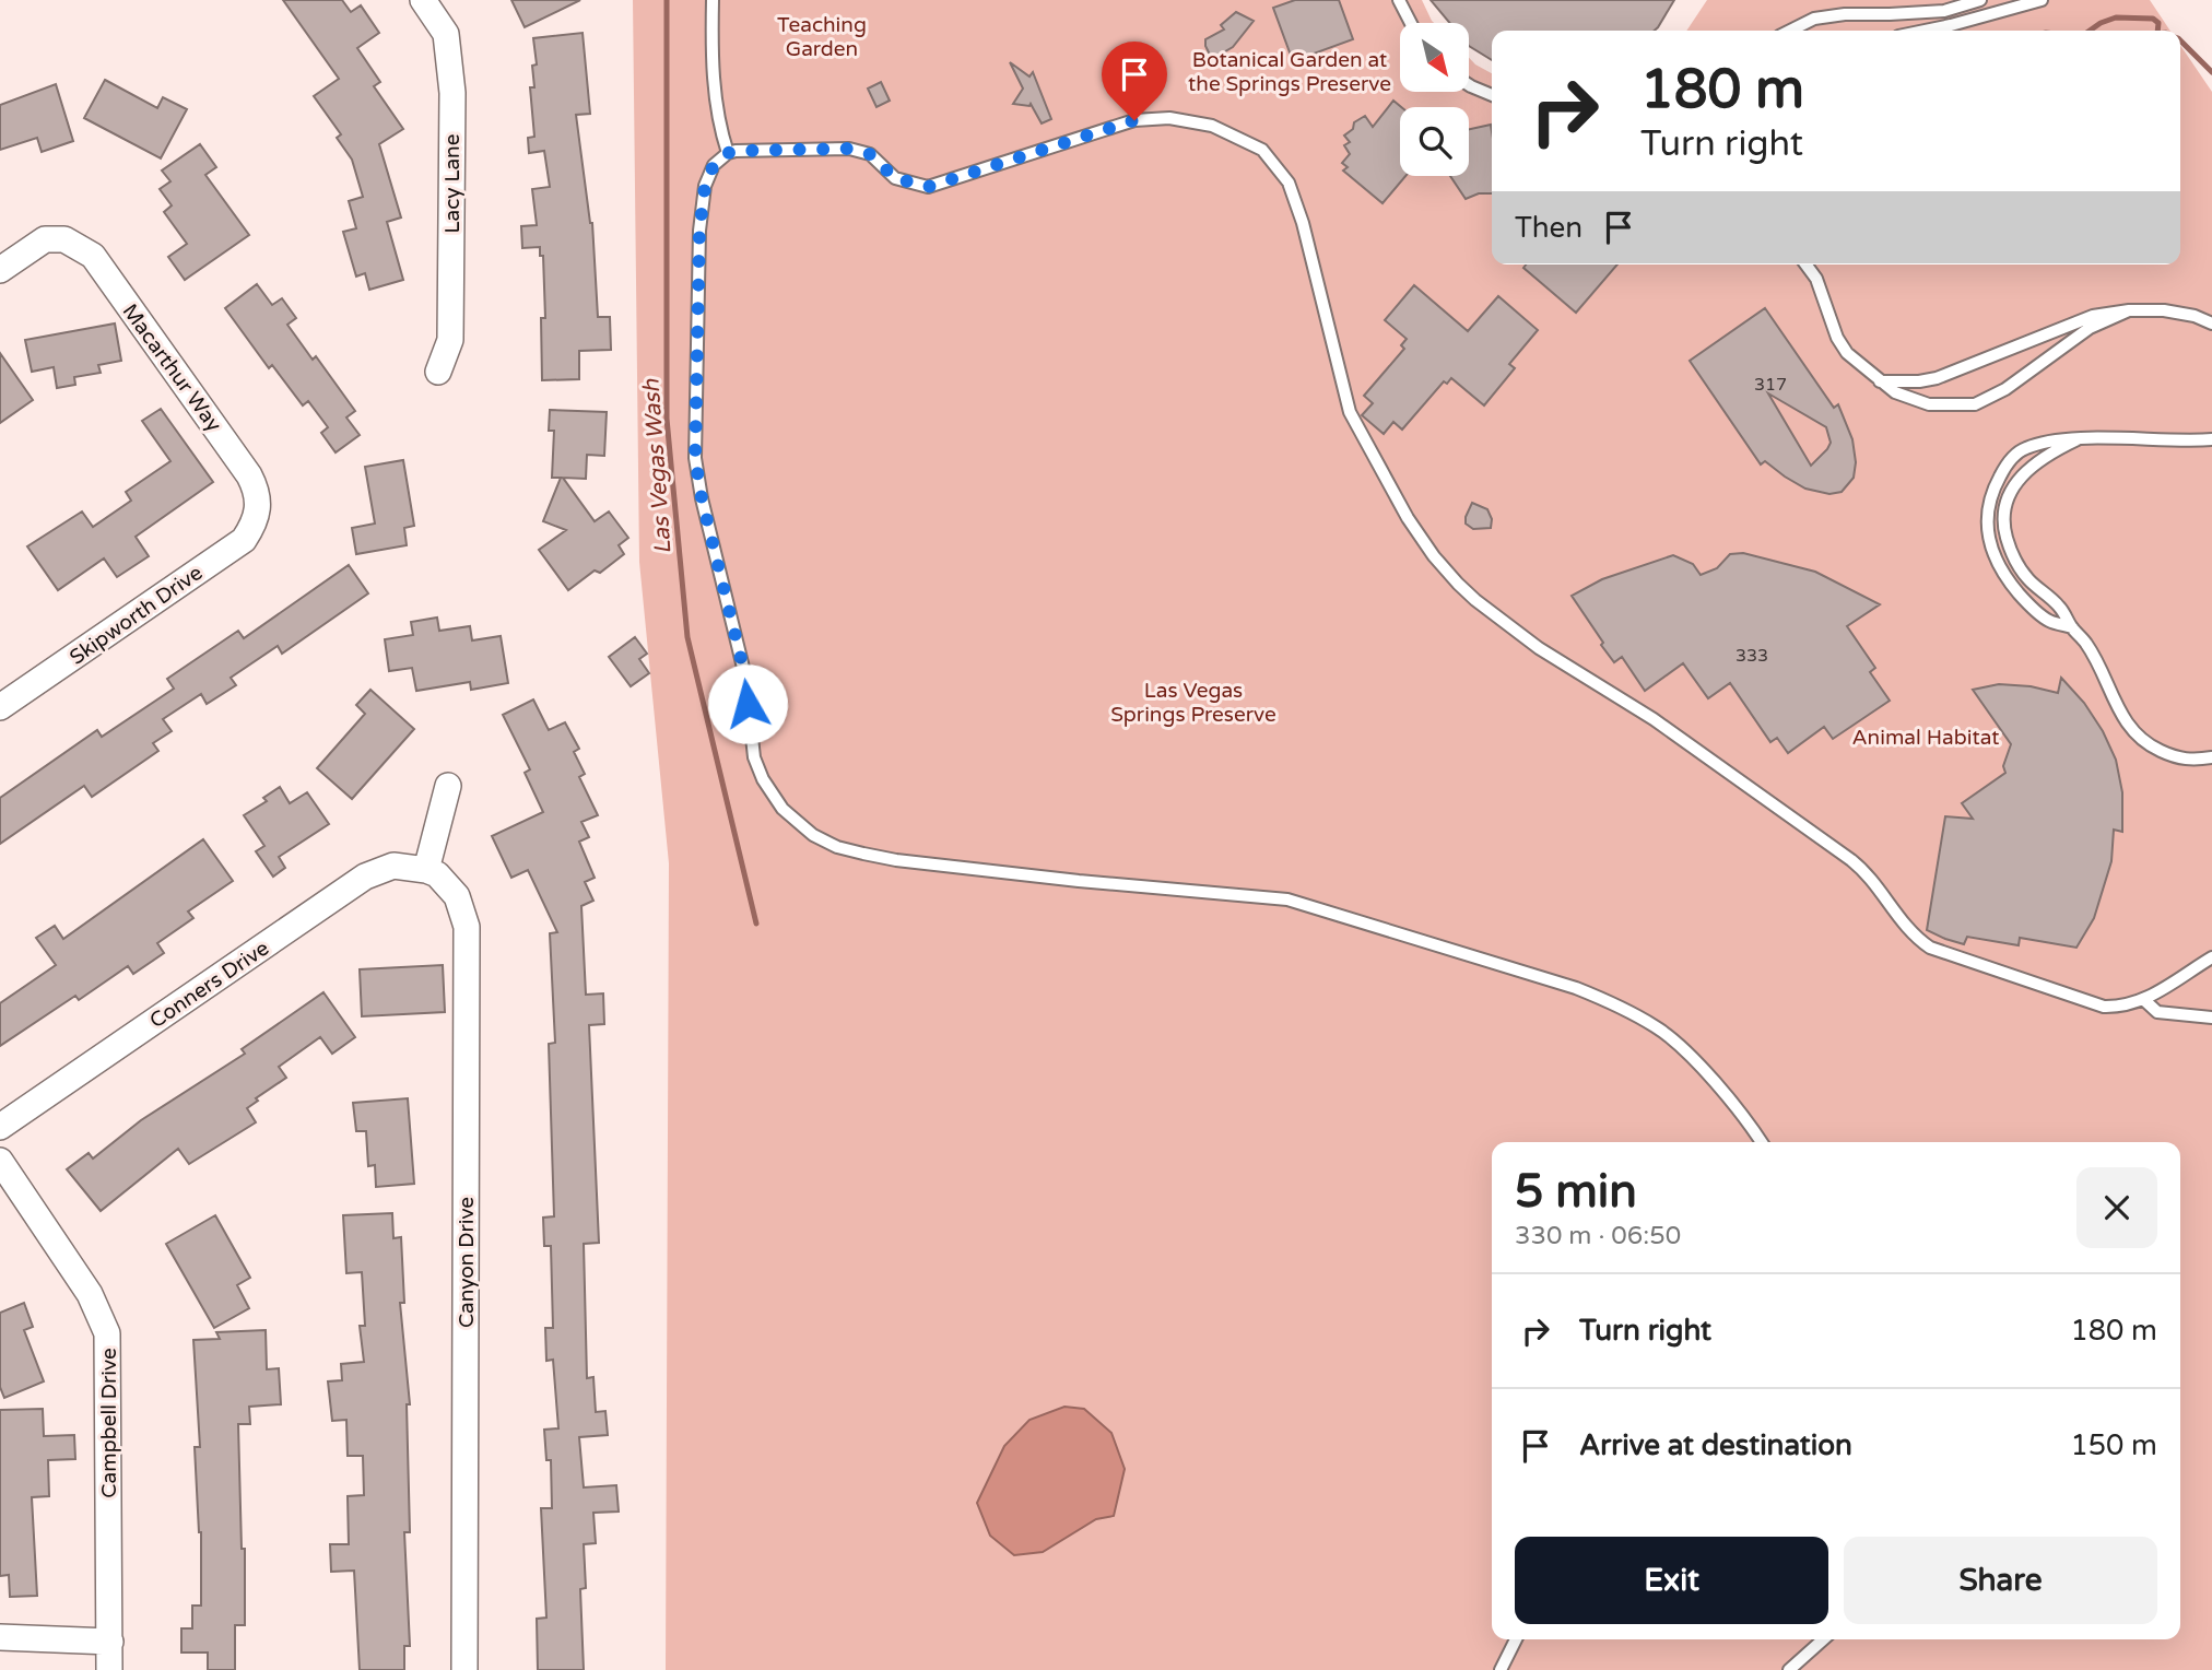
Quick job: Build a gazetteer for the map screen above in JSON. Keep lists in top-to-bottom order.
{
  "streets": {
    "street": [
      "Lacy Lane",
      "Macarthur Way",
      "Skipworth Drive",
      "Conners Drive",
      "Canyon Drive",
      "Campbell Drive"
    ]
  },
  "crossings": [
    ["Macarthur Way", "Skipworth Drive"],
    ["Conners Drive", "Canyon Drive"]
  ],
  "water": ["Las Vegas Wash"],
  "parks": [
    "Teaching Garden",
    "Botanical Garden at the Springs Preserve",
    "Las Vegas Springs Preserve",
    "Animal Habitat"
  ],
  "house_numbers": ["317", "333"],
  "north": "bottom right",
  "page": {
    "turn": ["180 m", "Turn right"],
    "then": "Then",
    "heading": ["5 min", "330 m · 06:50"],
    "list": [
      {
        "name": "Turn right",
        "value": "180 m"
      },
      {
        "name": "Arrive at destination",
        "value": "150 m"
      }
    ],
    "buttons": ["Exit", "Share"]
  }
}
